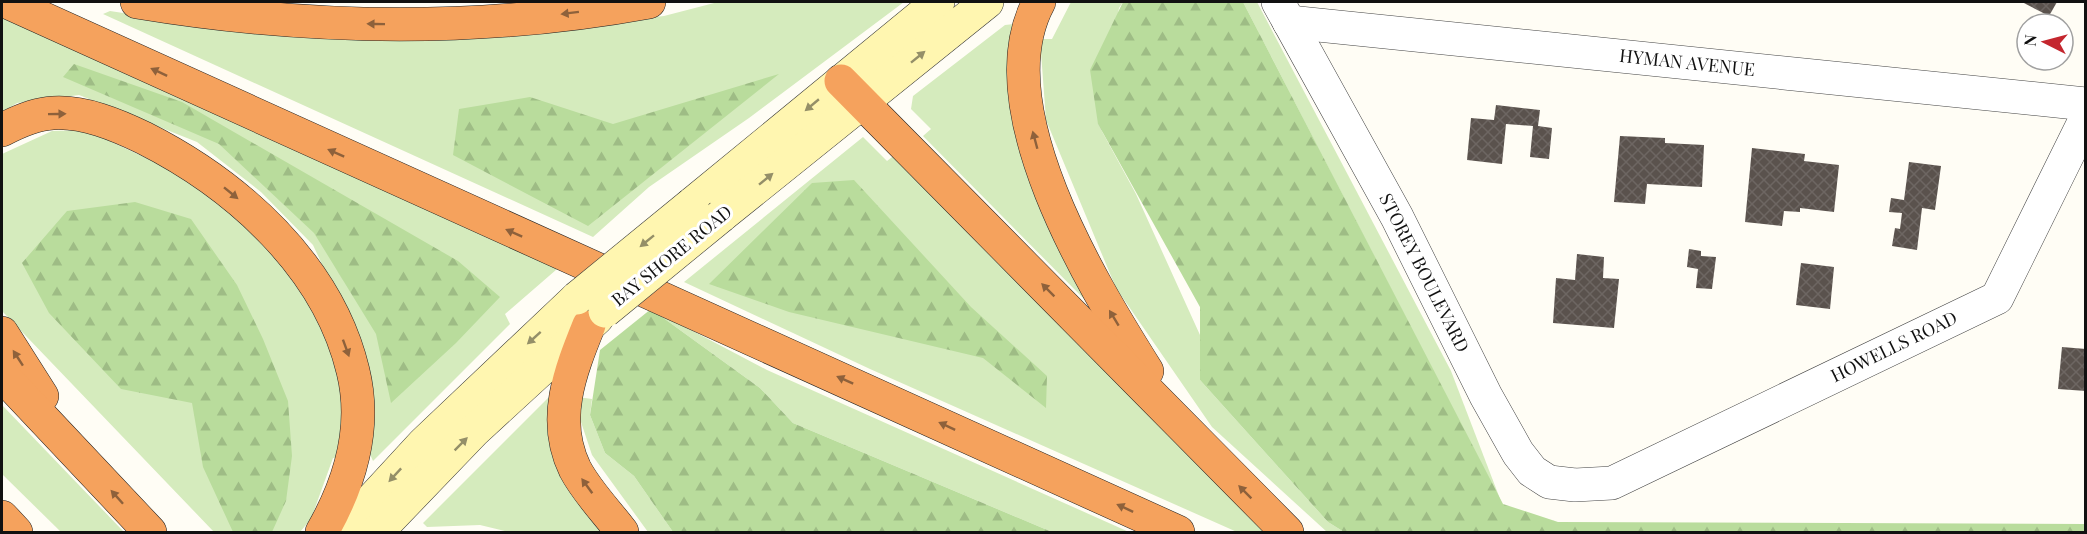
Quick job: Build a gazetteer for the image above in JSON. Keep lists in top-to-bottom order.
{
  "streets": {
    "main road": ["BAY SHORE ROAD"],
    "street": ["HYMAN AVENUE", "STOREY BOULEVARD", "HOWELLS ROAD"]
  },
  "crossings": [
    ["HYMAN AVENUE", "STOREY BOULEVARD"],
    ["STOREY BOULEVARD", "HOWELLS ROAD"]
  ],
  "north": "left"
}
